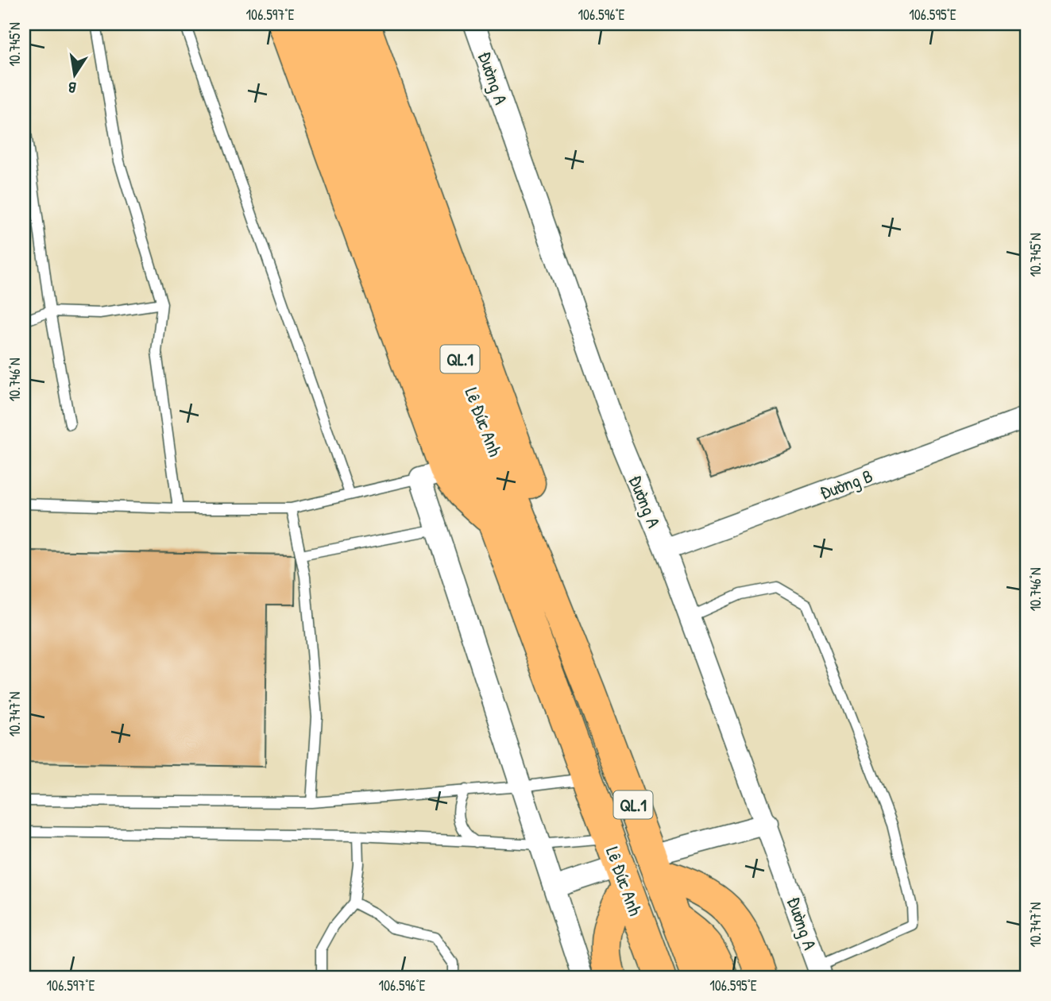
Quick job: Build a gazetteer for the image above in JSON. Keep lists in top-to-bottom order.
{
  "streets": {
    "highway": ["QL.1", "Lê Đức Anh"],
    "street": ["Đường A", "Đường B"]
  },
  "crossings": [
    ["Đường A", "Đường B"]
  ],
  "north": "bottom",
  "coordinates": [
    "106.597°E",
    "106.596°E",
    "106.595°E",
    "10.745°N",
    "10.746°N",
    "10.747°N"
  ]
}
